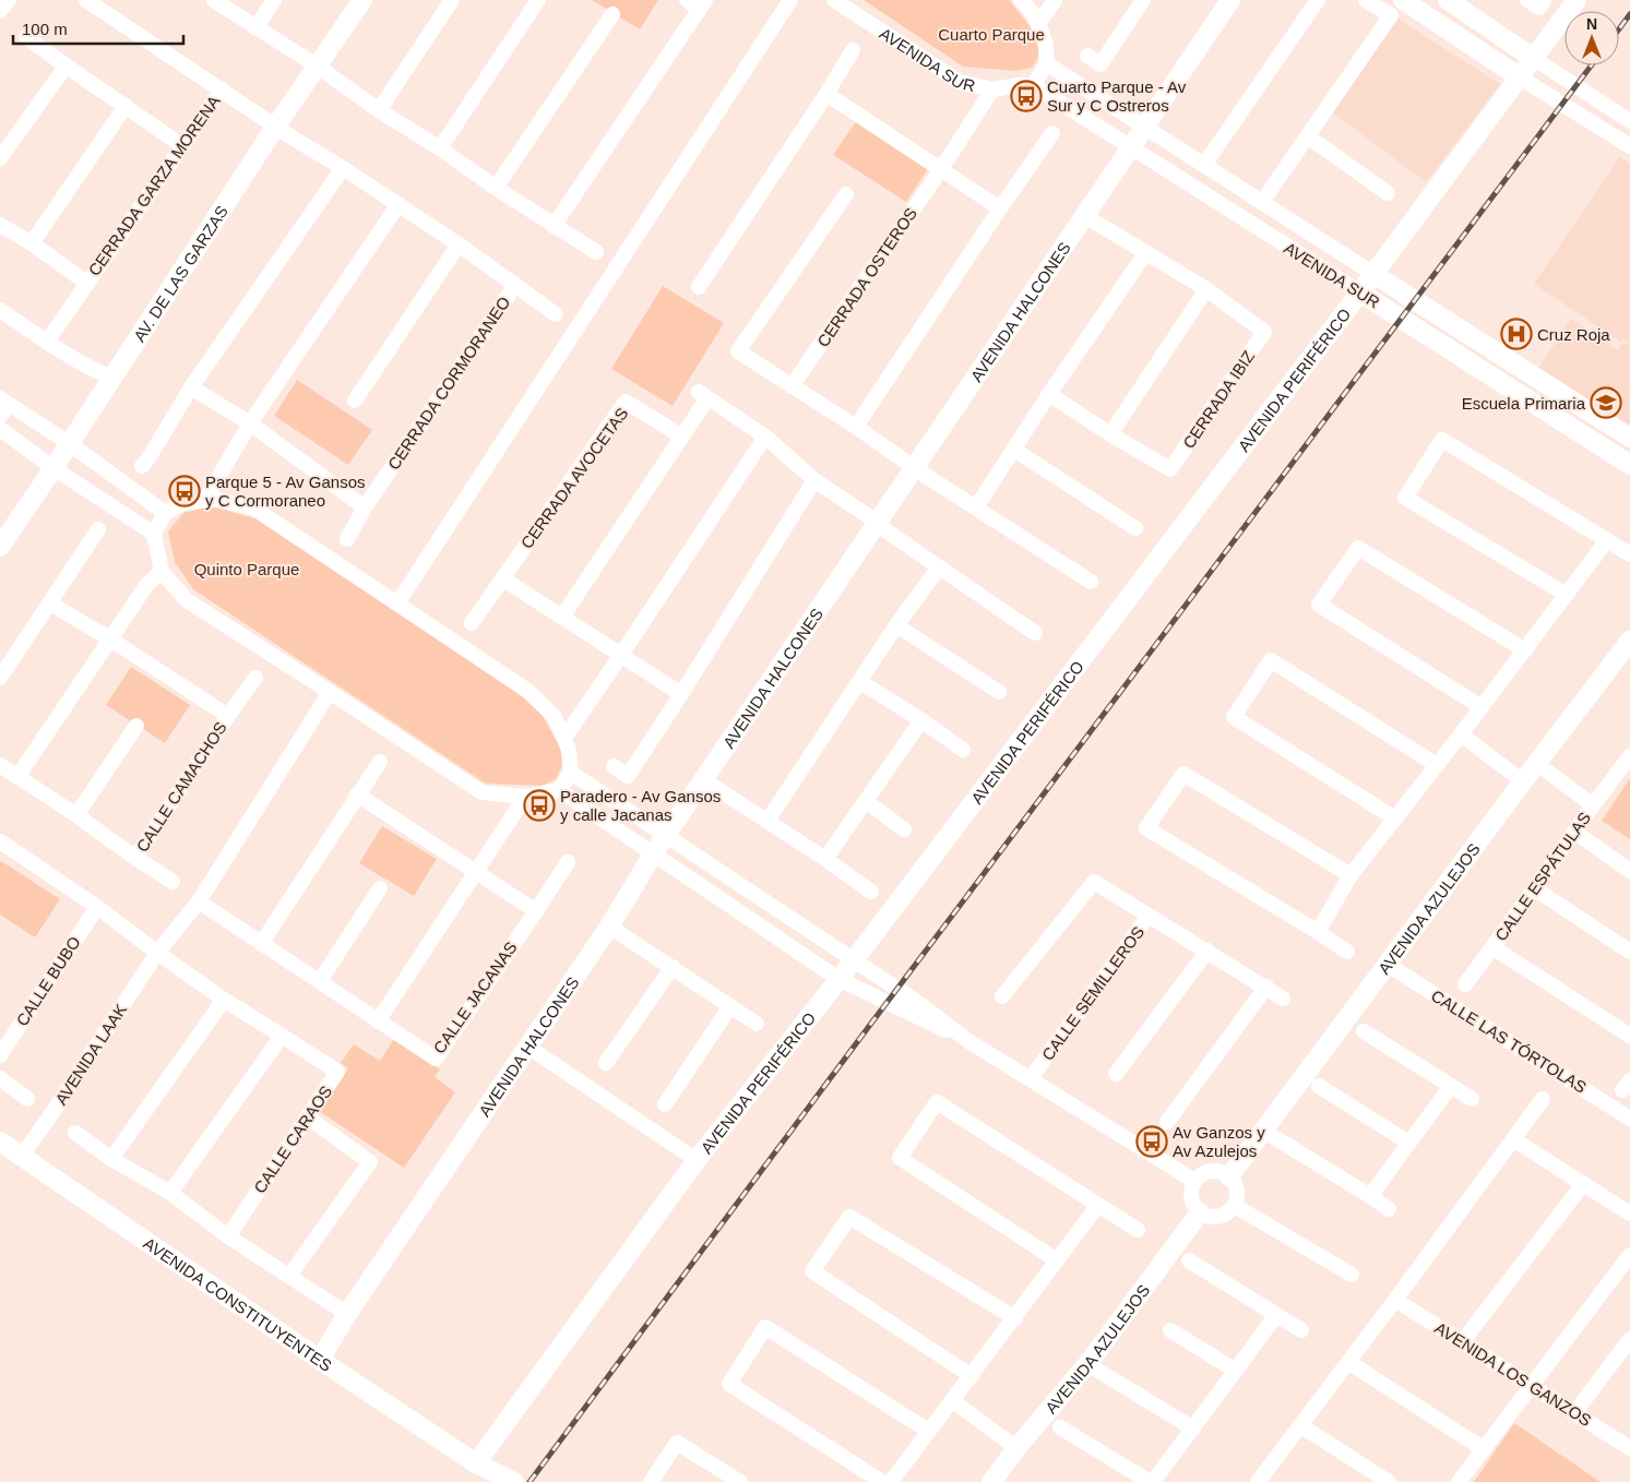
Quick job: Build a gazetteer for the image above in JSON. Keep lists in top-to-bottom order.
{
  "streets": {
    "main road": [
      "AVENIDA SUR",
      "AV. DE LAS GARZAS",
      "AVENIDA HALCONES",
      "AVENIDA PERIFÉRICO",
      "AVENIDA AZULEJOS",
      "AVENIDA CONSTITUYENTES"
    ],
    "street": [
      "CERRADA GARZA MORENA",
      "CERRADA OSTEROS",
      "CERRADA CORMORANEO",
      "CERRADA IBIZ",
      "CERRADA AVOCETAS",
      "CALLE CAMACHOS",
      "CALLE ESPÁTULAS",
      "CALLE BUBO",
      "CALLE SEMILLEROS",
      "CALLE JACANAS",
      "CALLE LAS TÓRTOLAS",
      "AVENIDA LAAK",
      "CALLE CARAOS",
      "AVENIDA LOS GANZOS"
    ]
  },
  "crossings": [
    ["AVENIDA SUR", "CERRADA OSTEROS"],
    ["AVENIDA SUR", "AVENIDA HALCONES"],
    ["AVENIDA SUR", "AVENIDA PERIFÉRICO"],
    ["CERRADA GARZA MORENA", "AV. DE LAS GARZAS"],
    ["CERRADA GARZA MORENA", "CERRADA CORMORANEO"],
    ["AV. DE LAS GARZAS", "CERRADA CORMORANEO"],
    ["AVENIDA HALCONES", "CERRADA IBIZ"],
    ["AVENIDA HALCONES", "AVENIDA CONSTITUYENTES"],
    ["AVENIDA PERIFÉRICO", "AVENIDA CONSTITUYENTES"],
    ["CALLE ESPÁTULAS", "AVENIDA AZULEJOS"],
    ["AVENIDA AZULEJOS", "CALLE LAS TÓRTOLAS"],
    ["CALLE JACANAS", "AVENIDA LAAK"],
    ["AVENIDA LAAK", "CALLE CARAOS"],
    ["AVENIDA LAAK", "AVENIDA CONSTITUYENTES"]
  ],
  "parks": ["Cuarto Parque", "Quinto Parque"],
  "places": {
    "bus stop": [
      "Cuarto Parque - Av Sur y C Ostreros",
      "Parque 5 - Av Gansos y C Cormoraneo",
      "Paradero - Av Gansos y calle Jacanas",
      "Av Ganzos y Av Azulejos"
    ],
    "hospital": ["Cruz Roja"],
    "school or university": ["Escuela Primaria"]
  },
  "scale_bar": "100 m",
  "north": "top"
}
